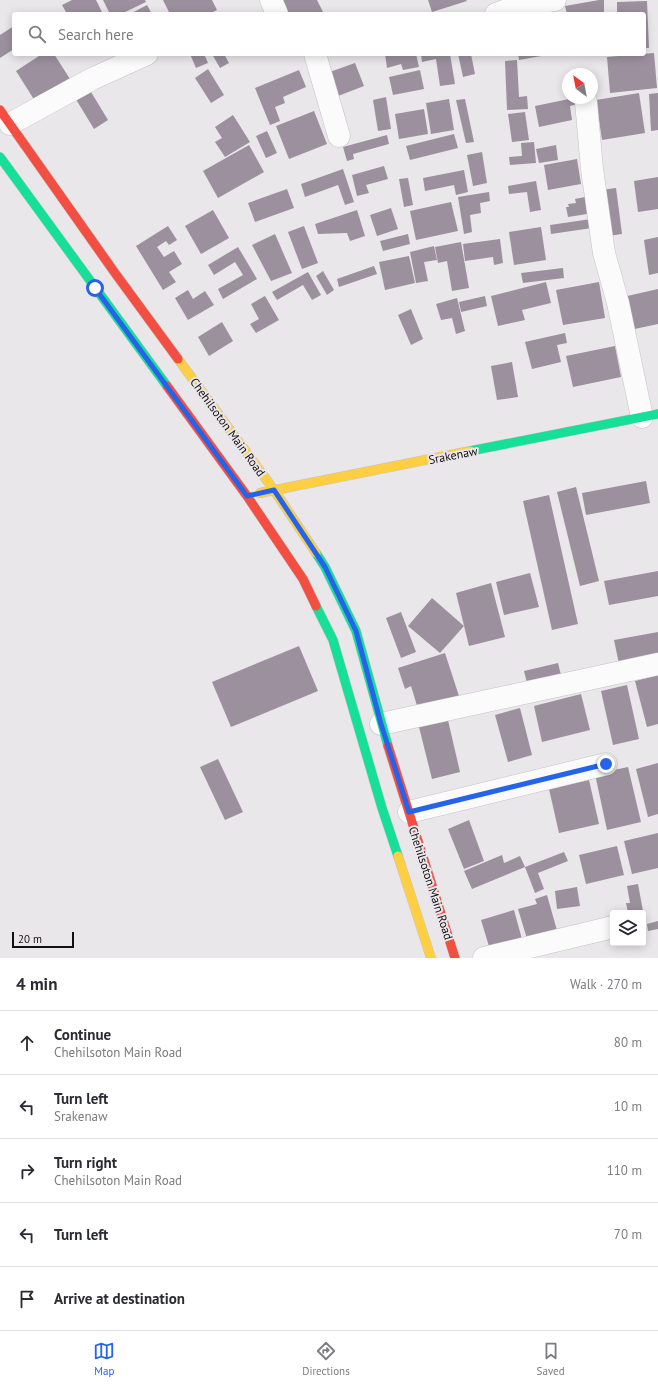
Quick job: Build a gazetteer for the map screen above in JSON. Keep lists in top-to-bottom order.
{
  "streets": {
    "main road": ["Chehilsoton Main Road", "Srakenaw"]
  },
  "crossings": [
    ["Chehilsoton Main Road", "Srakenaw"]
  ],
  "scale_bar": "20 m",
  "north": "top left",
  "page": {
    "search": "Search here",
    "scale": "20 m",
    "heading": ["4 min", "Walk · 270 m"],
    "list": [
      ["Continue", "Chehilsoton Main Road", "80 m"],
      ["Turn left", "Srakenaw", "10 m"],
      ["Turn right", "Chehilsoton Main Road", "110 m"],
      ["Turn left", "70 m"],
      "Arrive at destination"
    ],
    "nav": ["Map", "Directions", "Saved"]
  }
}
